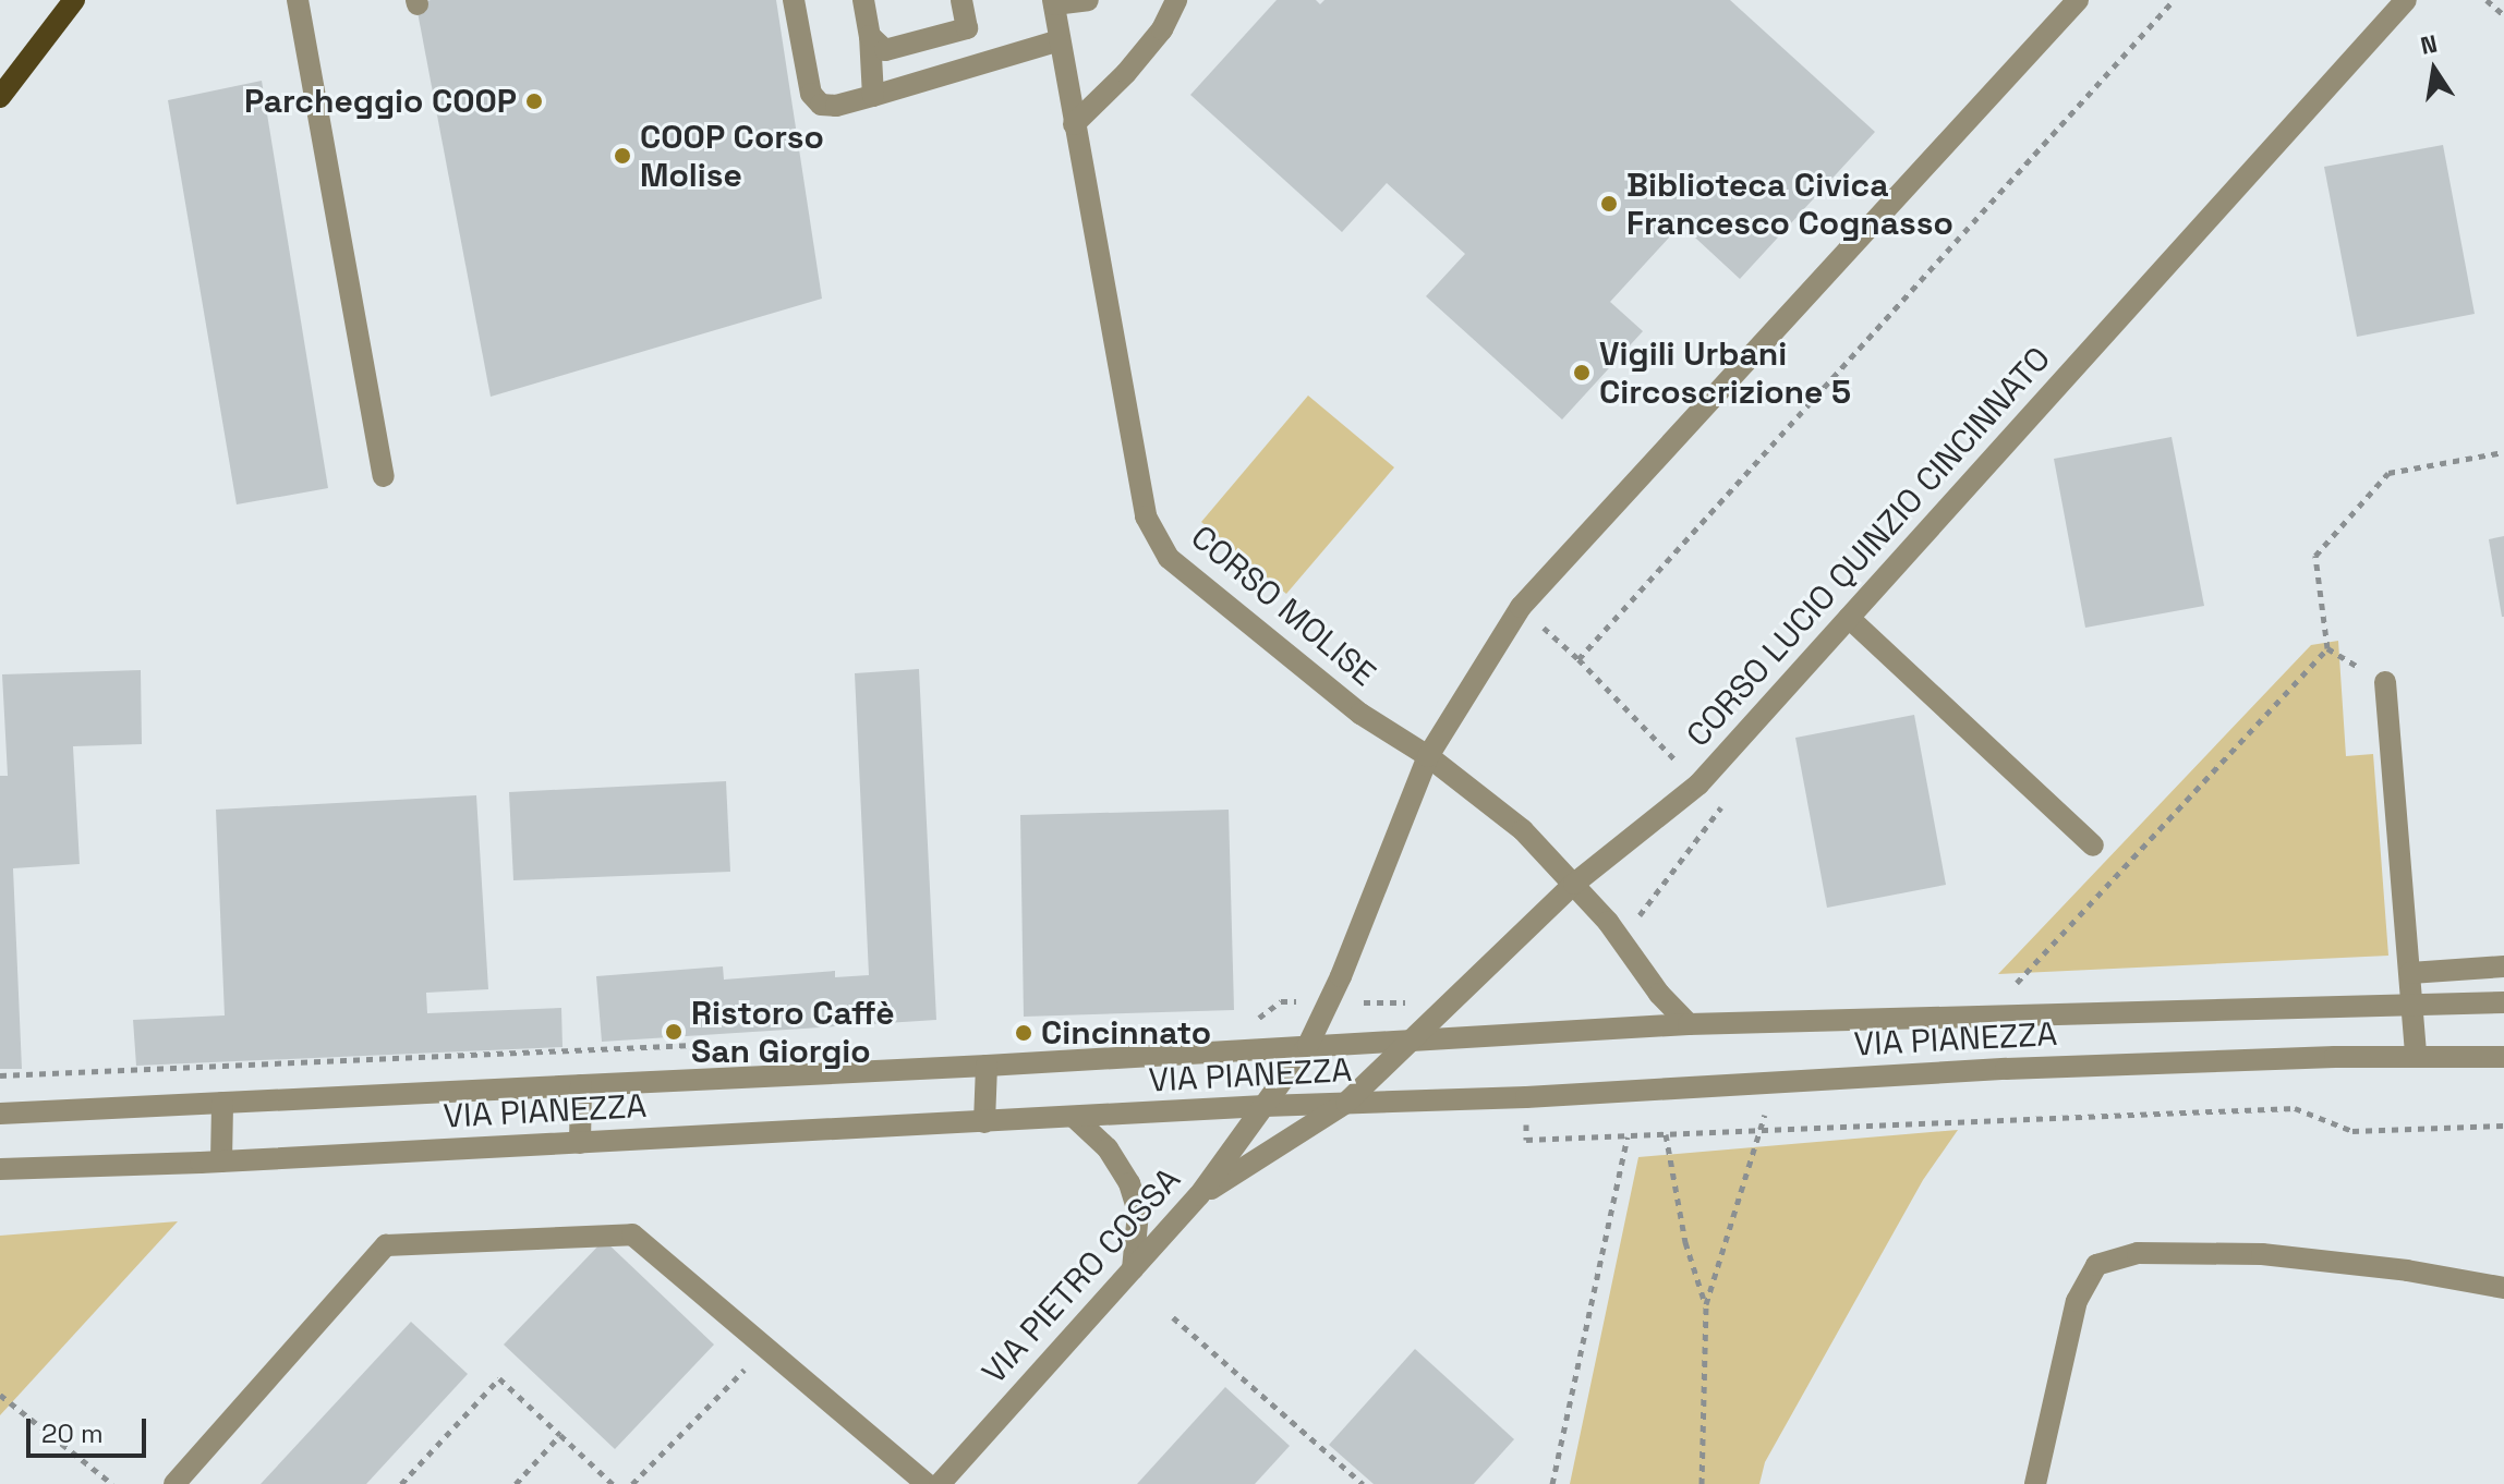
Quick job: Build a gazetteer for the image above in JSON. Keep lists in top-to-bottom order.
{
  "streets": {
    "street": [
      "CORSO LUCIO QUINZIO CINCINNATO",
      "CORSO MOLISE",
      "VIA PIANEZZA",
      "VIA PIETRO COSSA"
    ]
  },
  "crossings": [
    ["CORSO LUCIO QUINZIO CINCINNATO", "CORSO MOLISE"],
    ["CORSO LUCIO QUINZIO CINCINNATO", "VIA PIANEZZA"],
    ["CORSO LUCIO QUINZIO CINCINNATO", "VIA PIETRO COSSA"],
    ["CORSO MOLISE", "VIA PIANEZZA"],
    ["VIA PIANEZZA", "VIA PIETRO COSSA"]
  ],
  "places": [
    "Parcheggio COOP",
    "COOP Corso Molise",
    "Biblioteca Civica Francesco Cognasso",
    "Vigili Urbani Circoscrizione 5",
    "Ristoro Caffè San Giorgio",
    "Cincinnato"
  ],
  "scale_bar": "20 m",
  "north": "top"
}
